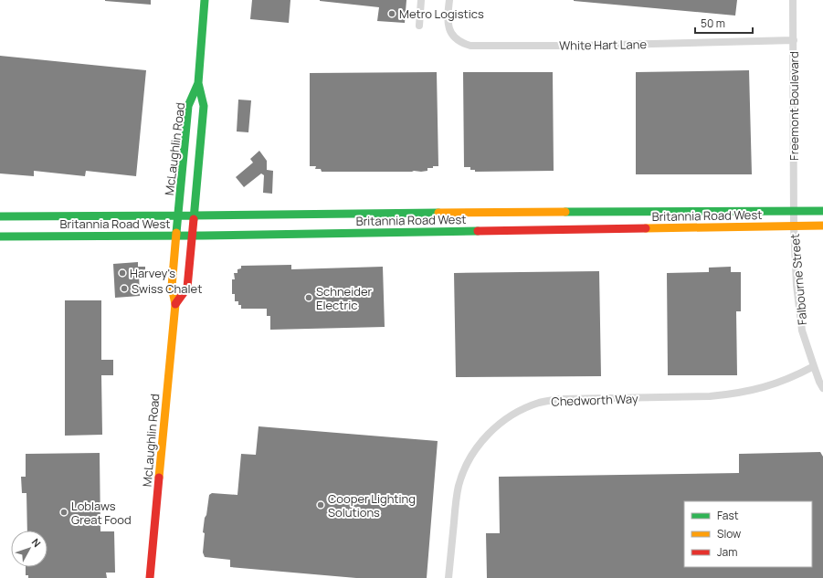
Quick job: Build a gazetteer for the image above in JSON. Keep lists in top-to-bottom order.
{
  "streets": {
    "main road": ["McLaughlin Road", "Britannia Road West"],
    "street": [
      "White Hart Lane",
      "Freemont Boulevard",
      "Falbourne Street",
      "Chedworth Way"
    ]
  },
  "crossings": [
    ["White Hart Lane", "Freemont Boulevard"],
    ["Freemont Boulevard", "Britannia Road West"],
    ["Freemont Boulevard", "Falbourne Street"],
    ["McLaughlin Road", "Britannia Road West"],
    ["Britannia Road West", "Falbourne Street"],
    ["Falbourne Street", "Chedworth Way"]
  ],
  "places": [
    "Metro Logistics",
    "Harvey's",
    "Swiss Chalet",
    "Schneider Electric",
    "Cooper Lighting Solutions",
    "Loblaws Great Food"
  ],
  "legend": ["Fast", "Slow", "Jam"],
  "scale_bar": "50 m",
  "north": "top right"
}
